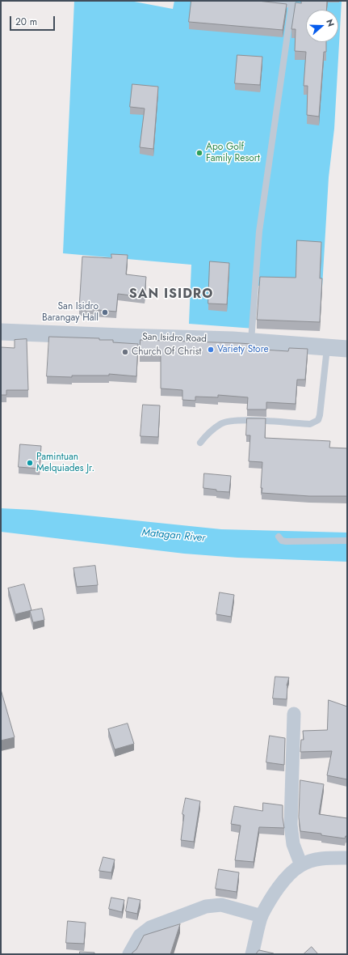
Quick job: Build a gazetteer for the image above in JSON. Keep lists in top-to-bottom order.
{
  "streets": {
    "street": ["San Isidro Road"]
  },
  "districts": ["SAN ISIDRO"],
  "water": ["Matagan River"],
  "places": [
    "Apo Golf Family Resort",
    "San Isidro Barangay Hall",
    "Variety Store",
    "Church Of Christ",
    "Pamintuan Melquiades Jr."
  ],
  "scale_bar": "20 m",
  "north": "right"
}
